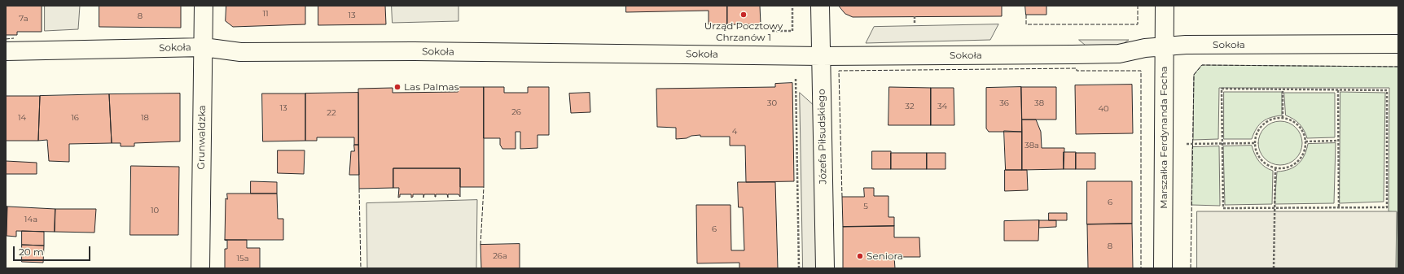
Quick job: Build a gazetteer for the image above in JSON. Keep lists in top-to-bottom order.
{
  "streets": {
    "street": [
      "Sokoła",
      "Józefa Piłsudskiego",
      "Grunwaldzka",
      "Marszałka Ferdynanda Focha"
    ]
  },
  "crossings": [
    ["Sokoła", "Józefa Piłsudskiego"],
    ["Sokoła", "Grunwaldzka"],
    ["Sokoła", "Marszałka Ferdynanda Focha"]
  ],
  "places": ["Urząd Pocztowy Chrzanów 1", "Las Palmas", "Seniora"],
  "house_numbers": [
    "11",
    "13",
    "8",
    "7a",
    "30",
    "36",
    "38",
    "32",
    "34",
    "13",
    "40",
    "26",
    "22",
    "14",
    "16",
    "18",
    "4",
    "38a",
    "6",
    "5",
    "10",
    "14a",
    "6",
    "8",
    "26a",
    "15a"
  ],
  "scale_bar": "20 m"
}
